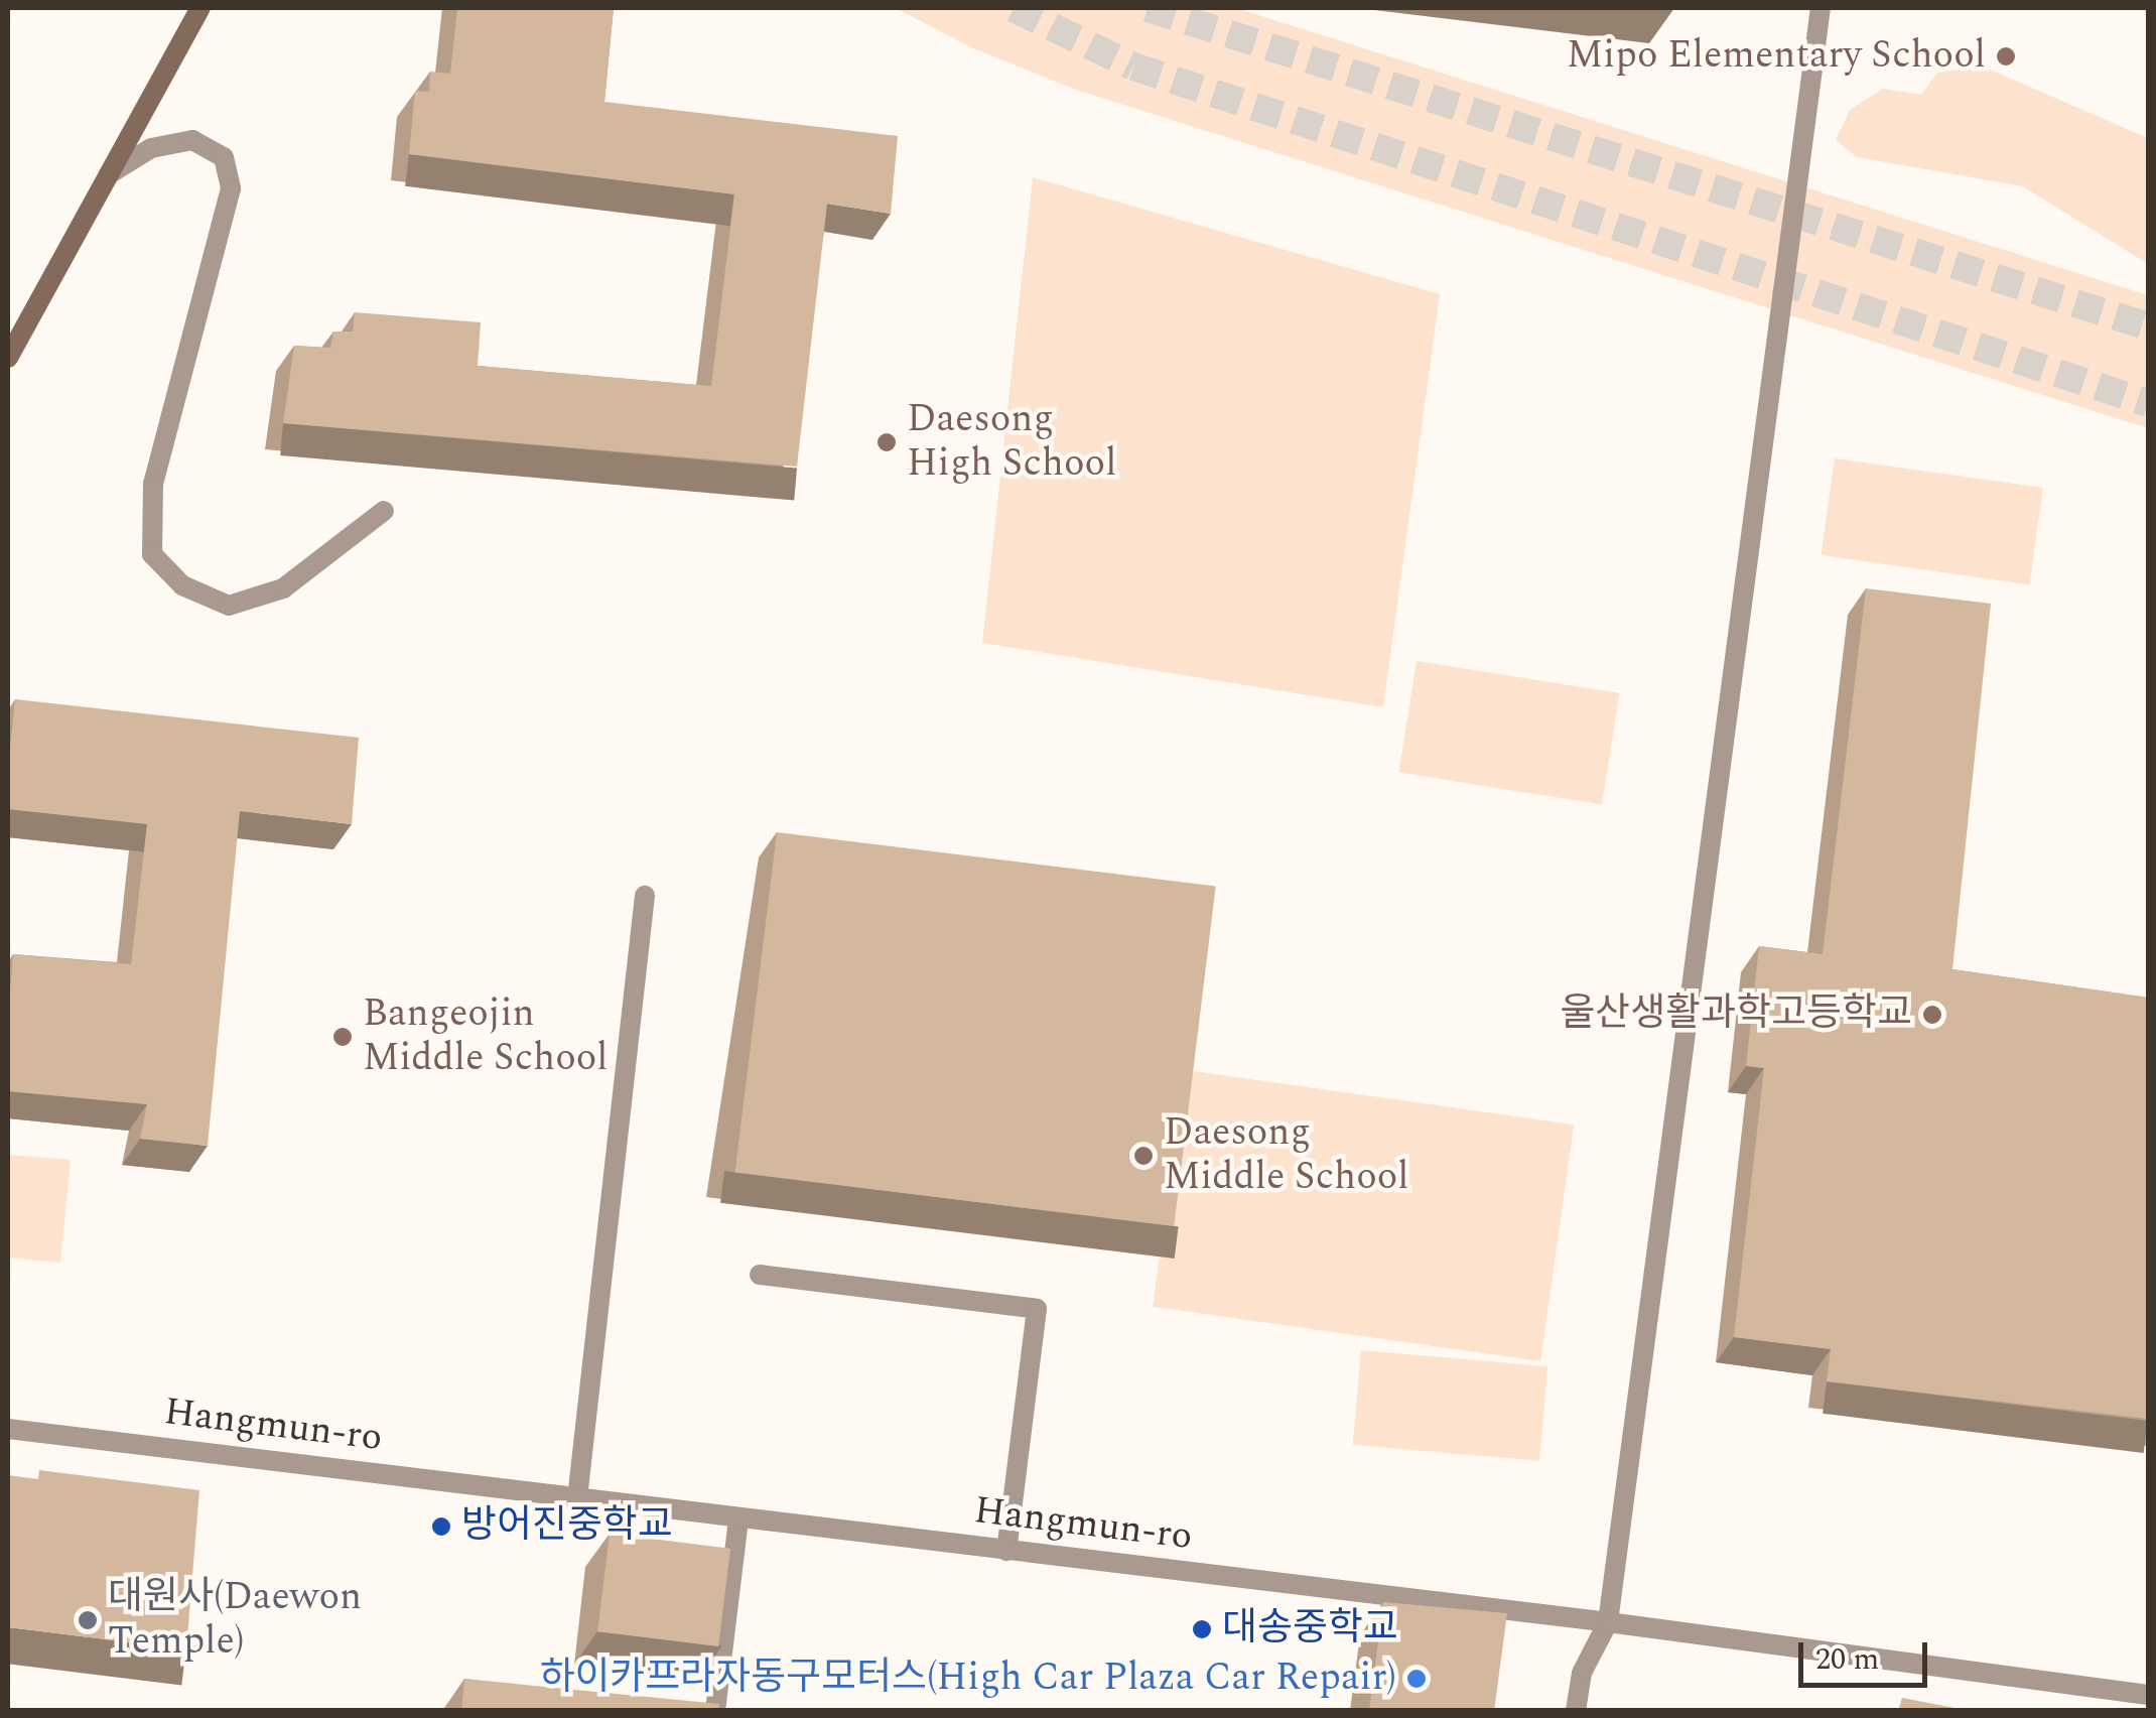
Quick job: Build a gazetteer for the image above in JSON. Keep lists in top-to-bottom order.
{
  "streets": {
    "street": ["Hangmun-ro"]
  },
  "places": [
    "Mipo Elementary School",
    "Daesong High School",
    "울산생활과학고등학교",
    "Bangeojin Middle School",
    "Daesong Middle School",
    "방어진중학교",
    "대원사(Daewon Temple)",
    "대송중학교",
    "하이카프라자동구모터스(High Car Plaza Car Repair)"
  ],
  "scale_bar": "20 m"
}
